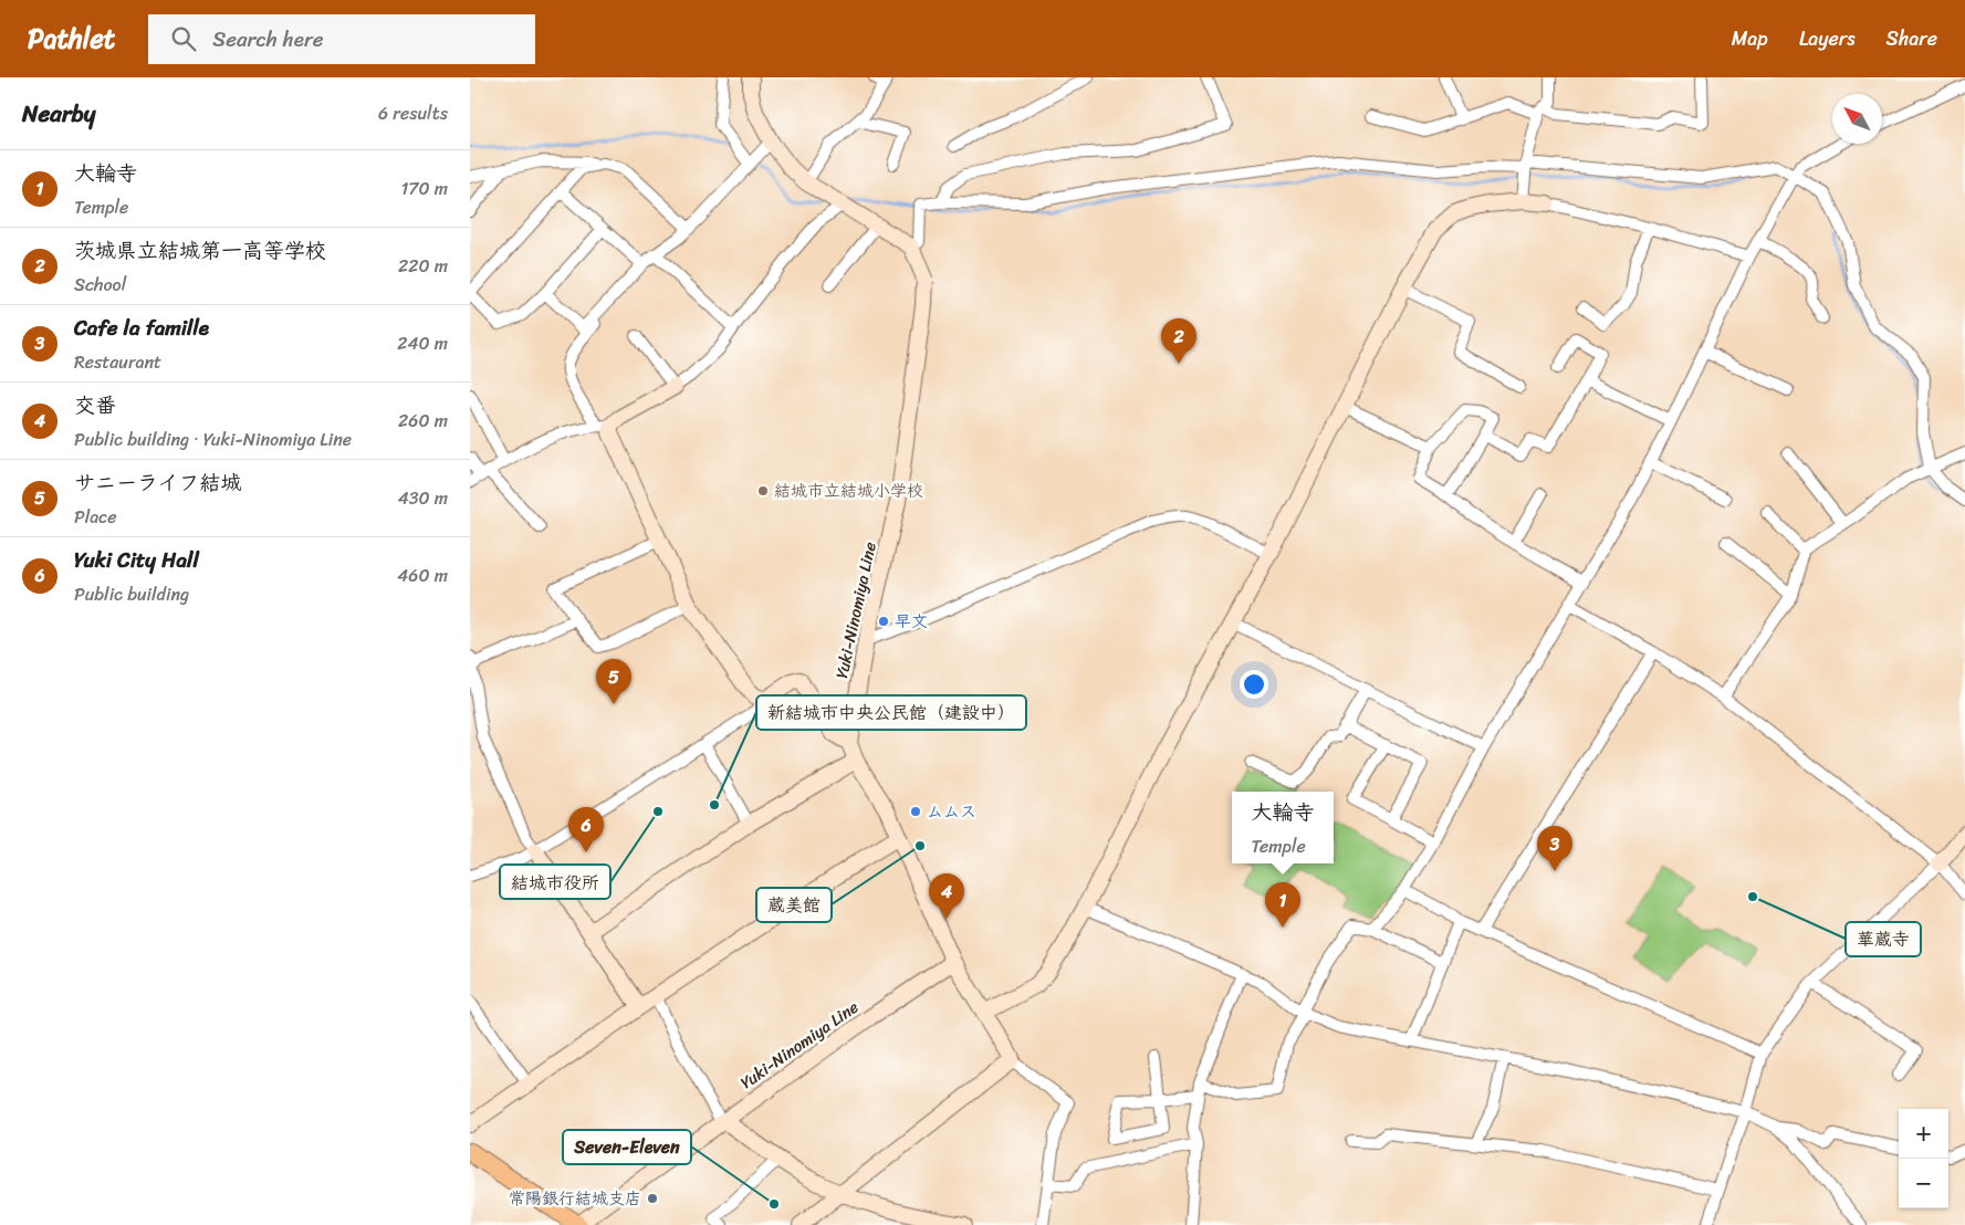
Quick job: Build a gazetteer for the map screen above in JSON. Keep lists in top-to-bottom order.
{
  "streets": {
    "street": ["Yuki-Ninomiya Line"]
  },
  "places": [
    "結城市立結城小学校",
    "早文",
    "新結城市中央公民館（建設中）",
    "結城市役所",
    "ムムス",
    "蔵美館",
    "華蔵寺",
    "常陽銀行結城支店",
    "Seven-Eleven"
  ],
  "north": "top left",
  "page": {
    "header": "Pathlet",
    "search": "Search here",
    "nav": ["Map", "Layers", "Share"],
    "heading": ["Nearby", "6 results"],
    "list": [
      {
        "mark": "1",
        "name": "大輪寺",
        "note": "Temple",
        "value": "170 m"
      },
      {
        "mark": "2",
        "name": "茨城県立結城第一高等学校",
        "note": "School",
        "value": "220 m"
      },
      {
        "mark": "3",
        "name": "Cafe la famille",
        "note": "Restaurant",
        "value": "240 m"
      },
      {
        "mark": "4",
        "name": "交番",
        "note": "Public building · Yuki-Ninomiya Line",
        "value": "260 m"
      },
      {
        "mark": "5",
        "name": "サニーライフ結城",
        "note": "Place",
        "value": "430 m"
      },
      {
        "mark": "6",
        "name": "Yuki City Hall",
        "note": "Public building",
        "value": "460 m"
      }
    ],
    "pins": [
      "2",
      "5",
      "6",
      "3",
      "4",
      "1"
    ],
    "popup": ["大輪寺", "Temple"],
    "map_buttons": ["+", "−"]
  }
}
